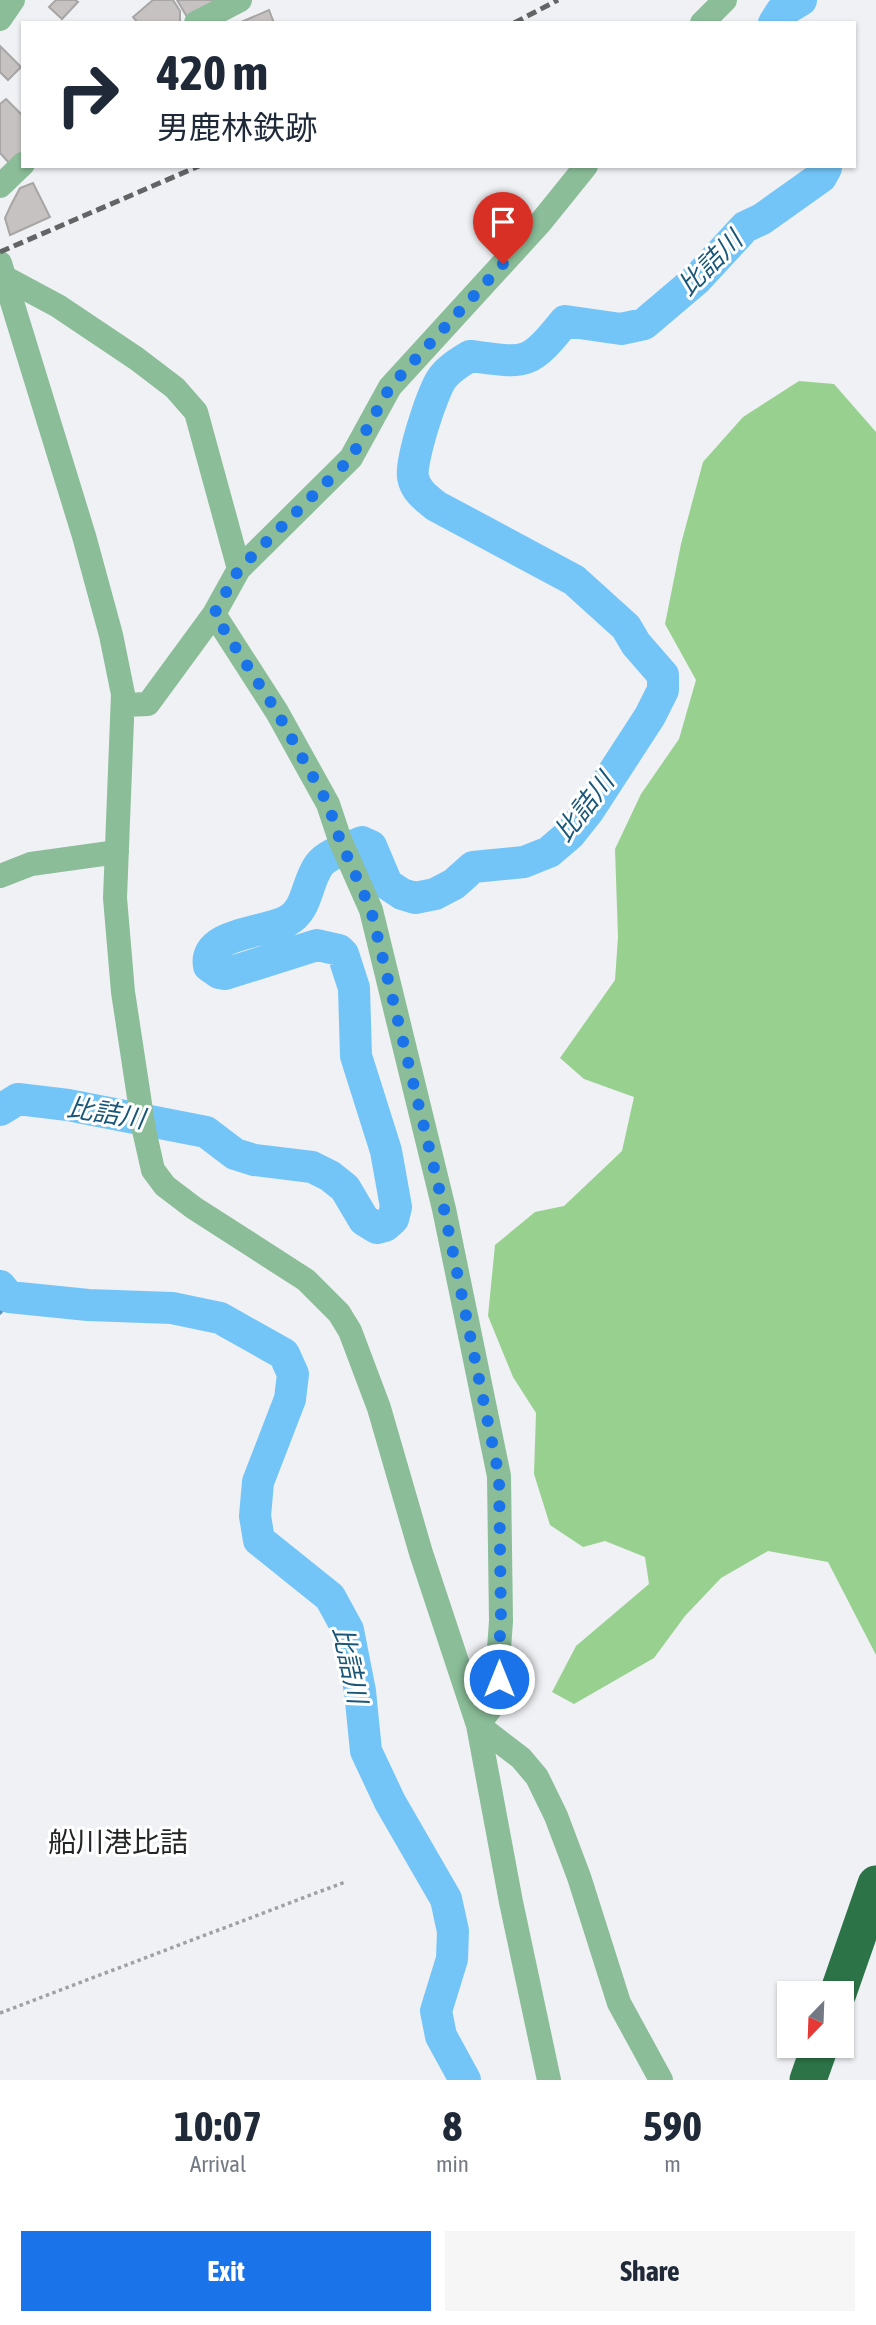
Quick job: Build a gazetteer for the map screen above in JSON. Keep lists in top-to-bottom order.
{
  "districts": ["船川港比詰"],
  "water": ["比詰川"],
  "north": "bottom left",
  "page": {
    "turn": ["420 m", "男鹿林鉄跡"],
    "eta": [
      "10:07",
      "Arrival",
      "8",
      "min",
      "590",
      "m"
    ],
    "buttons": ["Exit", "Share"]
  }
}
